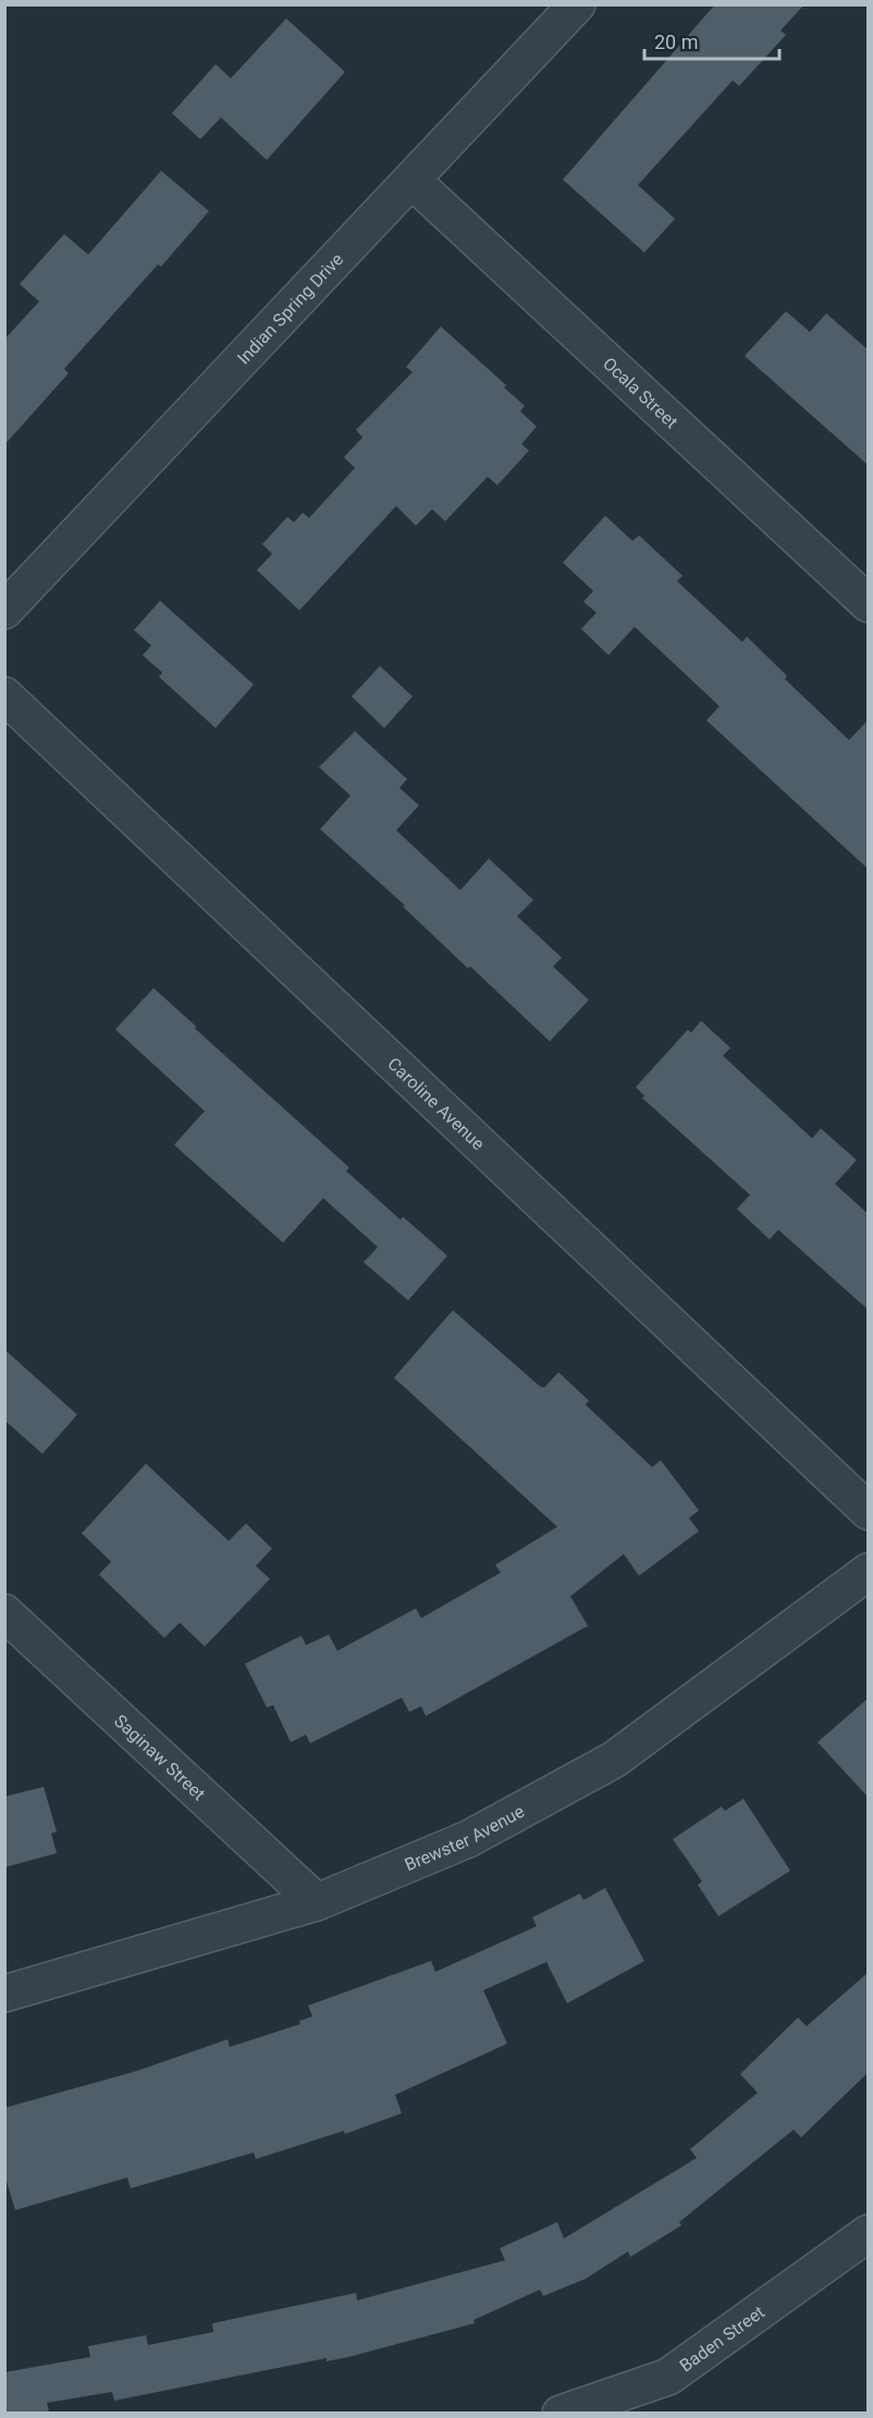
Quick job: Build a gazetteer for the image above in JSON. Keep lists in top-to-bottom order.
{
  "streets": {
    "street": [
      "Indian Spring Drive",
      "Ocala Street",
      "Caroline Avenue",
      "Saginaw Street",
      "Brewster Avenue",
      "Baden Street"
    ]
  },
  "crossings": [
    ["Indian Spring Drive", "Ocala Street"],
    ["Saginaw Street", "Brewster Avenue"]
  ],
  "scale_bar": "20 m"
}
